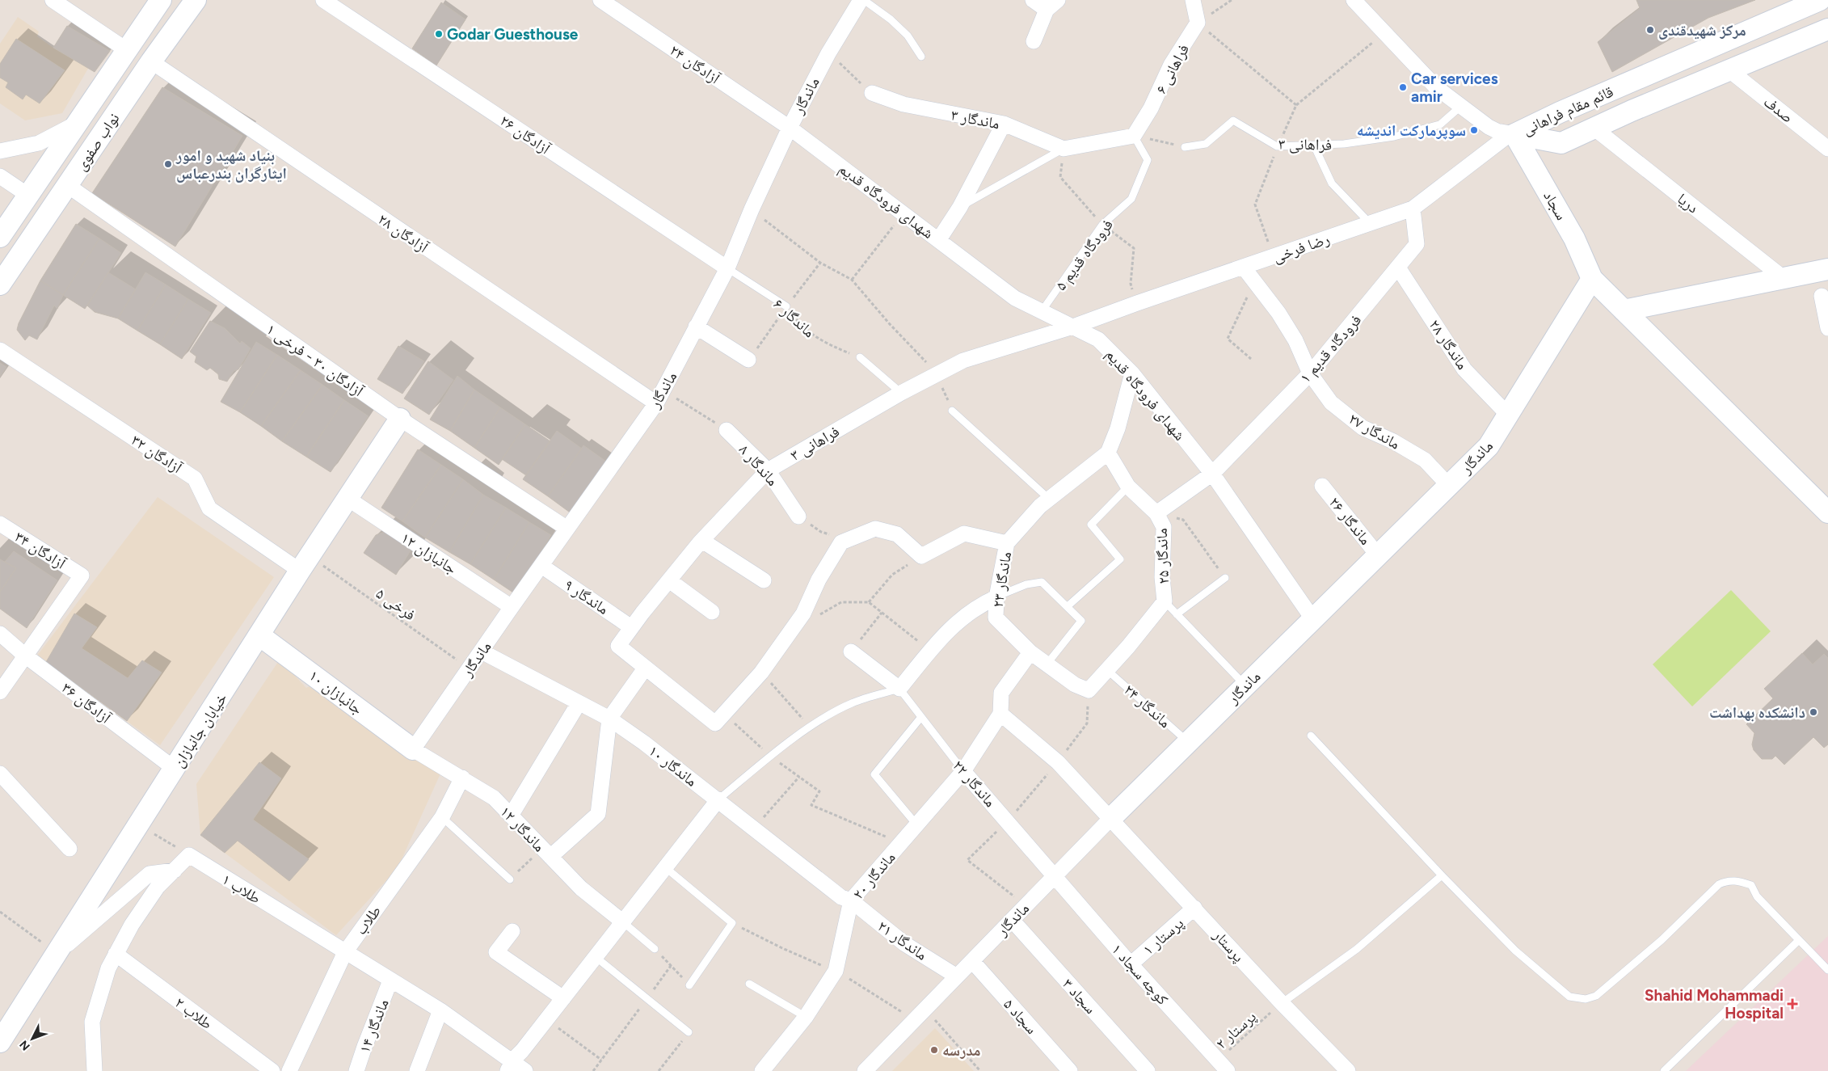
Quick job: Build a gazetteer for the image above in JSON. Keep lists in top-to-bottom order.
{
  "streets": {
    "street": [
      "آزادگان ۲۴",
      "فراهانی ۶",
      "ماندگار",
      "صدف",
      "قائم مقام فراهانی",
      "ماندگار ۳",
      "آزادگان ۲۶",
      "نواب صفوی",
      "فراهانی ۳",
      "شهدای فرودگاه قدیم",
      "دریا",
      "سجاد",
      "آزادگان ۲۸",
      "رضا فرخی",
      "ماندگار ۲۸",
      "فرودگاه قدیم ۱",
      "آزادگان ۳۰ - فرخی ۱",
      "ماندگار ۲۷",
      "آزادگان ۳۲",
      "ماندگار ۸",
      "ماندگار ۲۶",
      "آزادگان ۳۴",
      "جانبازان ۱۲",
      "ماندگار ۲۵",
      "ماندگار ۲۳",
      "ماندگار ۹",
      "جانبازان ۱۰",
      "آزادگان ۳۶",
      "خیابان جانبازان",
      "ماندگار ۱۰",
      "ماندگار ۲۲",
      "ماندگار ۱۲",
      "ماندگار ۲۰",
      "طلاب ۱",
      "طلاب",
      "پرستار ۱",
      "ماندگار ۲۱",
      "پرستار",
      "کوچه سجاد ۱",
      "سجاد ۳",
      "طلاب ۲",
      "سجاد ۵",
      "ماندگار ۱۴"
    ],
    "lane": ["فرودگاه قدیم ۵", "ماندگار ۶", "ماندگار ۲۴"],
    "path": ["فرخی ۵", "پرستار ۲"]
  },
  "crossings": [
    ["آزادگان ۲۴", "ماندگار"],
    ["آزادگان ۲۴", "شهدای فرودگاه قدیم"],
    ["فراهانی ۶", "فرودگاه قدیم ۵"],
    ["ماندگار", "آزادگان ۲۶"],
    ["ماندگار", "شهدای فرودگاه قدیم"],
    ["ماندگار", "سجاد"],
    ["ماندگار", "آزادگان ۲۸"],
    ["ماندگار", "ماندگار ۶"],
    ["ماندگار", "ماندگار ۲۸"],
    ["ماندگار", "آزادگان ۳۰ - فرخی ۱"],
    ["ماندگار", "ماندگار ۲۷"],
    ["ماندگار", "ماندگار ۸"],
    ["ماندگار", "ماندگار ۲۶"],
    ["ماندگار", "جانبازان ۱۲"],
    ["ماندگار", "ماندگار ۲۵"],
    ["ماندگار", "ماندگار ۹"],
    ["ماندگار", "فرخی ۵"],
    ["ماندگار", "جانبازان ۱۰"],
    ["ماندگار", "ماندگار ۲۴"],
    ["ماندگار", "ماندگار ۱۰"],
    ["ماندگار", "ماندگار ۲۲"],
    ["ماندگار", "ماندگار ۱۲"],
    ["ماندگار", "ماندگار ۲۱"],
    ["ماندگار", "پرستار"],
    ["ماندگار", "کوچه سجاد ۱"],
    ["ماندگار", "سجاد ۳"],
    ["ماندگار", "سجاد ۵"],
    ["صدف", "قائم مقام فراهانی"],
    ["قائم مقام فراهانی", "دریا"],
    ["قائم مقام فراهانی", "سجاد"],
    ["قائم مقام فراهانی", "رضا فرخی"],
    ["آزادگان ۲۶", "ماندگار ۶"],
    ["نواب صفوی", "آزادگان ۲۸"],
    ["نواب صفوی", "آزادگان ۳۰ - فرخی ۱"],
    ["فراهانی ۳", "شهدای فرودگاه قدیم"],
    ["فراهانی ۳", "رضا فرخی"],
    ["فراهانی ۳", "ماندگار ۸"],
    ["فراهانی ۳", "ماندگار ۹"],
    ["شهدای فرودگاه قدیم", "رضا فرخی"],
    ["شهدای فرودگاه قدیم", "فرودگاه قدیم ۵"],
    ["شهدای فرودگاه قدیم", "فرودگاه قدیم ۱"],
    ["سجاد", "رضا فرخی"],
    ["آزادگان ۲۸", "ماندگار ۸"],
    ["رضا فرخی", "فرودگاه قدیم ۱"],
    ["رضا فرخی", "ماندگار ۲۷"],
    ["ماندگار ۲۸", "فرودگاه قدیم ۱"],
    ["فرودگاه قدیم ۱", "ماندگار ۲۷"],
    ["فرودگاه قدیم ۱", "ماندگار ۲۵"],
    ["آزادگان ۳۰ - فرخی ۱", "خیابان جانبازان"],
    ["آزادگان ۳۲", "فرخی ۵"],
    ["آزادگان ۳۲", "خیابان جانبازان"],
    ["آزادگان ۳۴", "آزادگان ۳۶"],
    ["جانبازان ۱۲", "خیابان جانبازان"],
    ["فرخی ۵", "خیابان جانبازان"],
    ["جانبازان ۱۰", "خیابان جانبازان"],
    ["جانبازان ۱۰", "ماندگار ۱۲"],
    ["آزادگان ۳۶", "خیابان جانبازان"],
    ["ماندگار ۱۰", "ماندگار ۲۰"],
    ["ماندگار ۱۰", "ماندگار ۲۱"],
    ["ماندگار ۲۲", "ماندگار ۲۰"],
    ["ماندگار ۲۲", "کوچه سجاد ۱"],
    ["ماندگار ۱۲", "طلاب"],
    ["ماندگار ۲۰", "ماندگار ۲۱"],
    ["طلاب ۱", "طلاب"],
    ["طلاب ۱", "ماندگار ۱۴"],
    ["پرستار ۱", "پرستار"],
    ["پرستار ۱", "کوچه سجاد ۱"],
    ["پرستار", "پرستار ۲"],
    ["کوچه سجاد ۱", "پرستار ۲"]
  ],
  "places": {
    "other": [
      "مرکز شهیدقندی",
      "Godar Guesthouse",
      "Car services amir",
      "سوپرمارکت اندیشه",
      "بنیاد شهید و امور ایثارگران بندرعباس",
      "دانشکده بهداشت",
      "مدرسه"
    ],
    "health": ["Shahid Mohammadi Hospital"]
  },
  "north": "bottom left"
}
